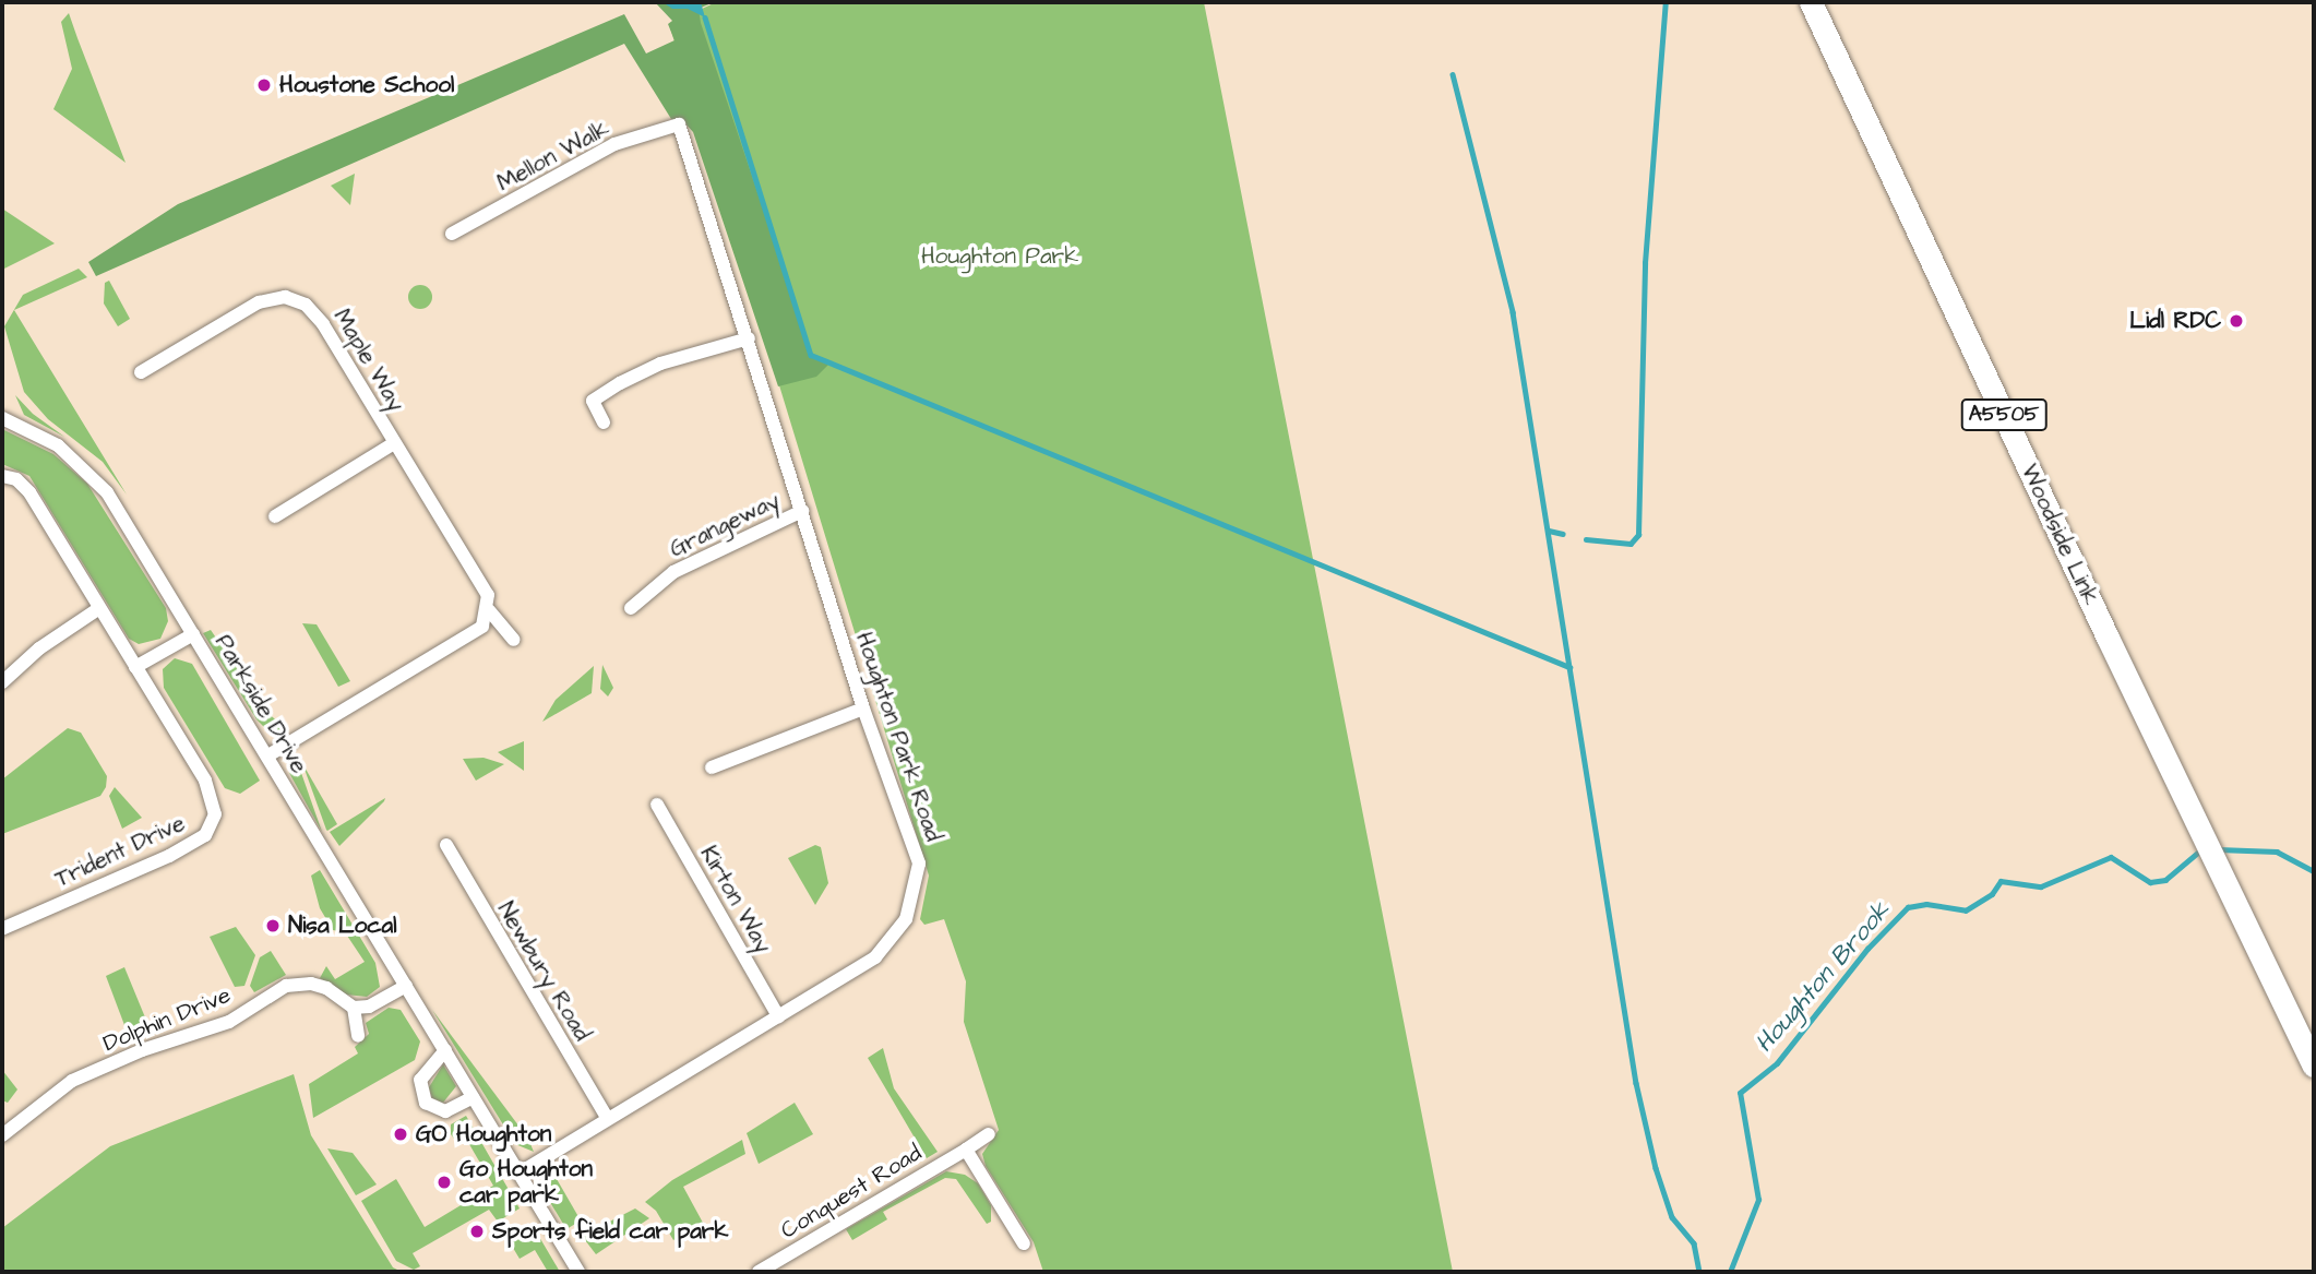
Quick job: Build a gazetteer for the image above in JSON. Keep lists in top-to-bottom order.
{
  "streets": {
    "main road": ["A5505", "Woodside Link"],
    "street": [
      "Mellon Walk",
      "Maple Way",
      "Grangeway",
      "Parkside Drive",
      "Houghton Park Road",
      "Trident Drive",
      "Kirton Way",
      "Newbury Road",
      "Dolphin Drive",
      "Conquest Road"
    ]
  },
  "crossings": [
    ["Mellon Walk", "Houghton Park Road"],
    ["Grangeway", "Houghton Park Road"],
    ["Parkside Drive", "Houghton Park Road"],
    ["Houghton Park Road", "Kirton Way"],
    ["Houghton Park Road", "Newbury Road"]
  ],
  "water": ["Houghton Brook"],
  "parks": ["Houghton Park"],
  "places": [
    "Houstone School",
    "Lidl RDC",
    "Nisa Local",
    "GO Houghton",
    "Go Houghton car park",
    "Sports field car park"
  ]
}
